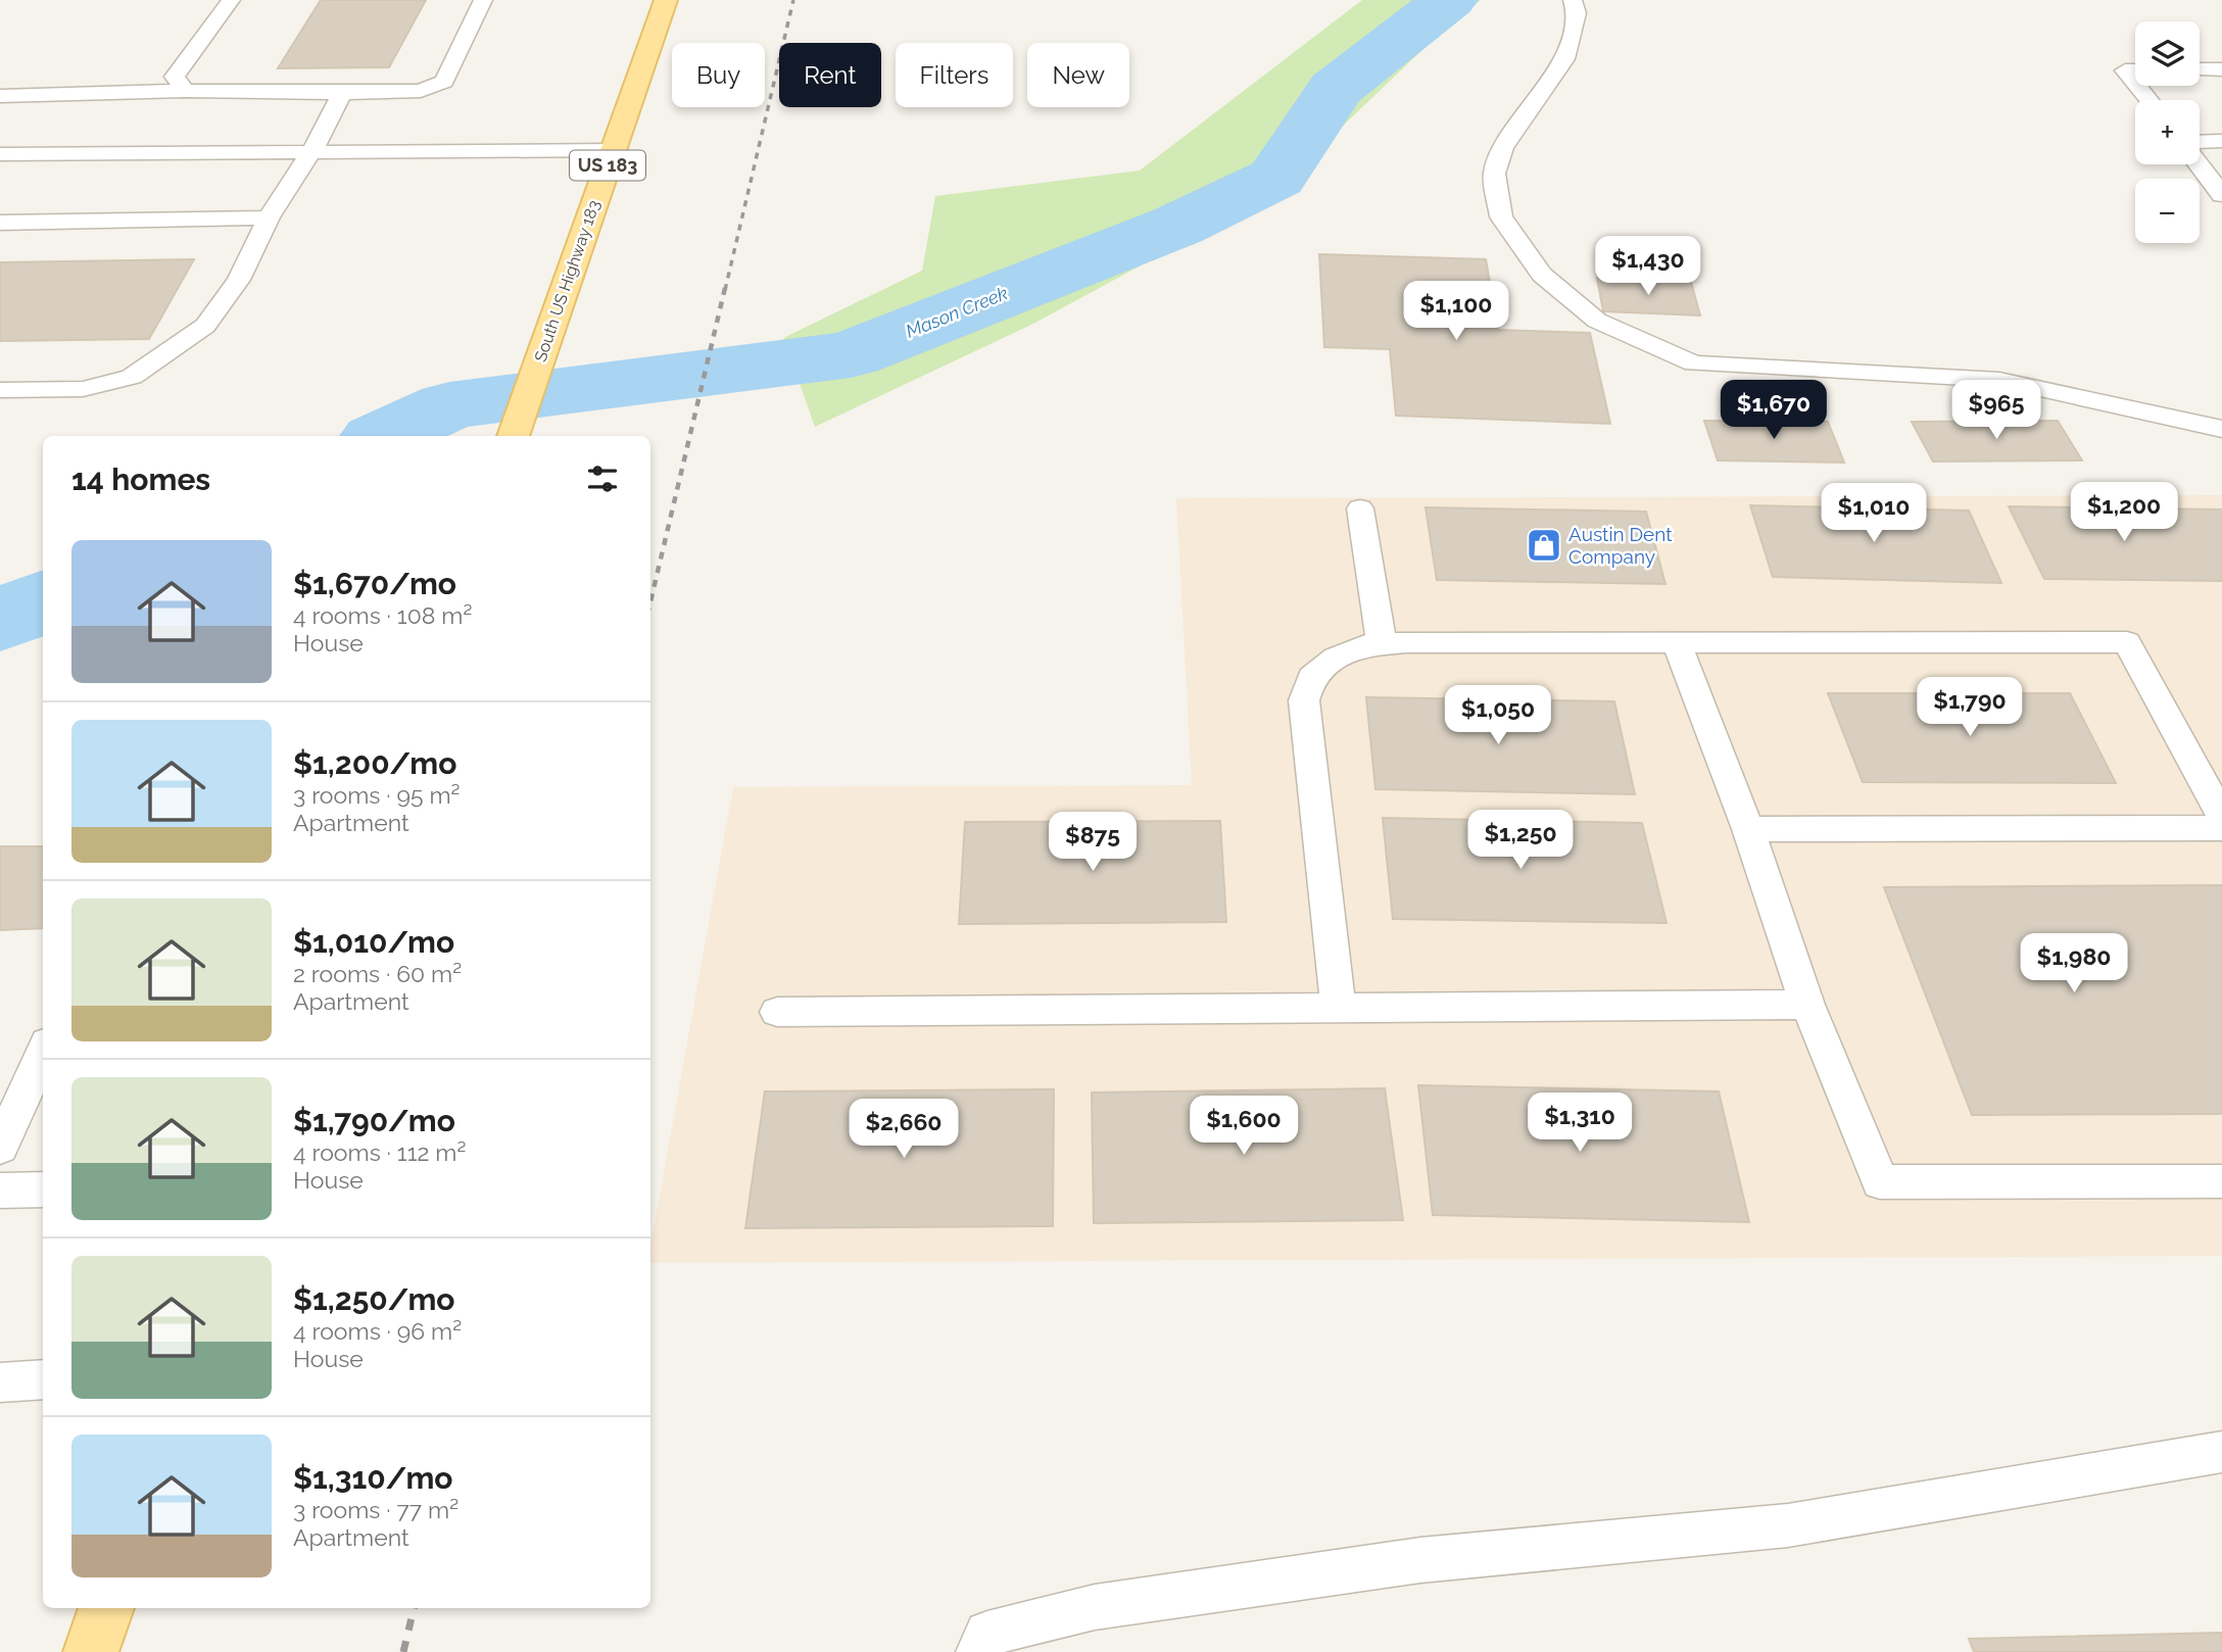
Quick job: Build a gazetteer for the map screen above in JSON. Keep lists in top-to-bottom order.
{
  "streets": {
    "main road": ["US 183", "South US Highway 183"]
  },
  "water": ["Mason Creek"],
  "places": {
    "shop": ["Austin Dent Company"]
  },
  "page": {
    "map_buttons": ["+", "−"],
    "chip": [
      "Buy",
      "Rent",
      "Filters",
      "New"
    ],
    "price": [
      "$1,430",
      "$1,100",
      "$1,670",
      "$965",
      "$1,200",
      "$1,010",
      "$1,790",
      "$1,050",
      "$1,250",
      "$875",
      "$1,980",
      "$1,310",
      "$1,600",
      "$2,660"
    ],
    "heading": "14 homes",
    "list": [
      {
        "name": "$1,670/mo",
        "note": "4 rooms · 108 m² · House"
      },
      {
        "name": "$1,200/mo",
        "note": "3 rooms · 95 m² · Apartment"
      },
      {
        "name": "$1,010/mo",
        "note": "2 rooms · 60 m² · Apartment"
      },
      {
        "name": "$1,790/mo",
        "note": "4 rooms · 112 m² · House"
      },
      {
        "name": "$1,250/mo",
        "note": "4 rooms · 96 m² · House"
      },
      {
        "name": "$1,310/mo",
        "note": "3 rooms · 77 m² · Apartment"
      }
    ]
  }
}
